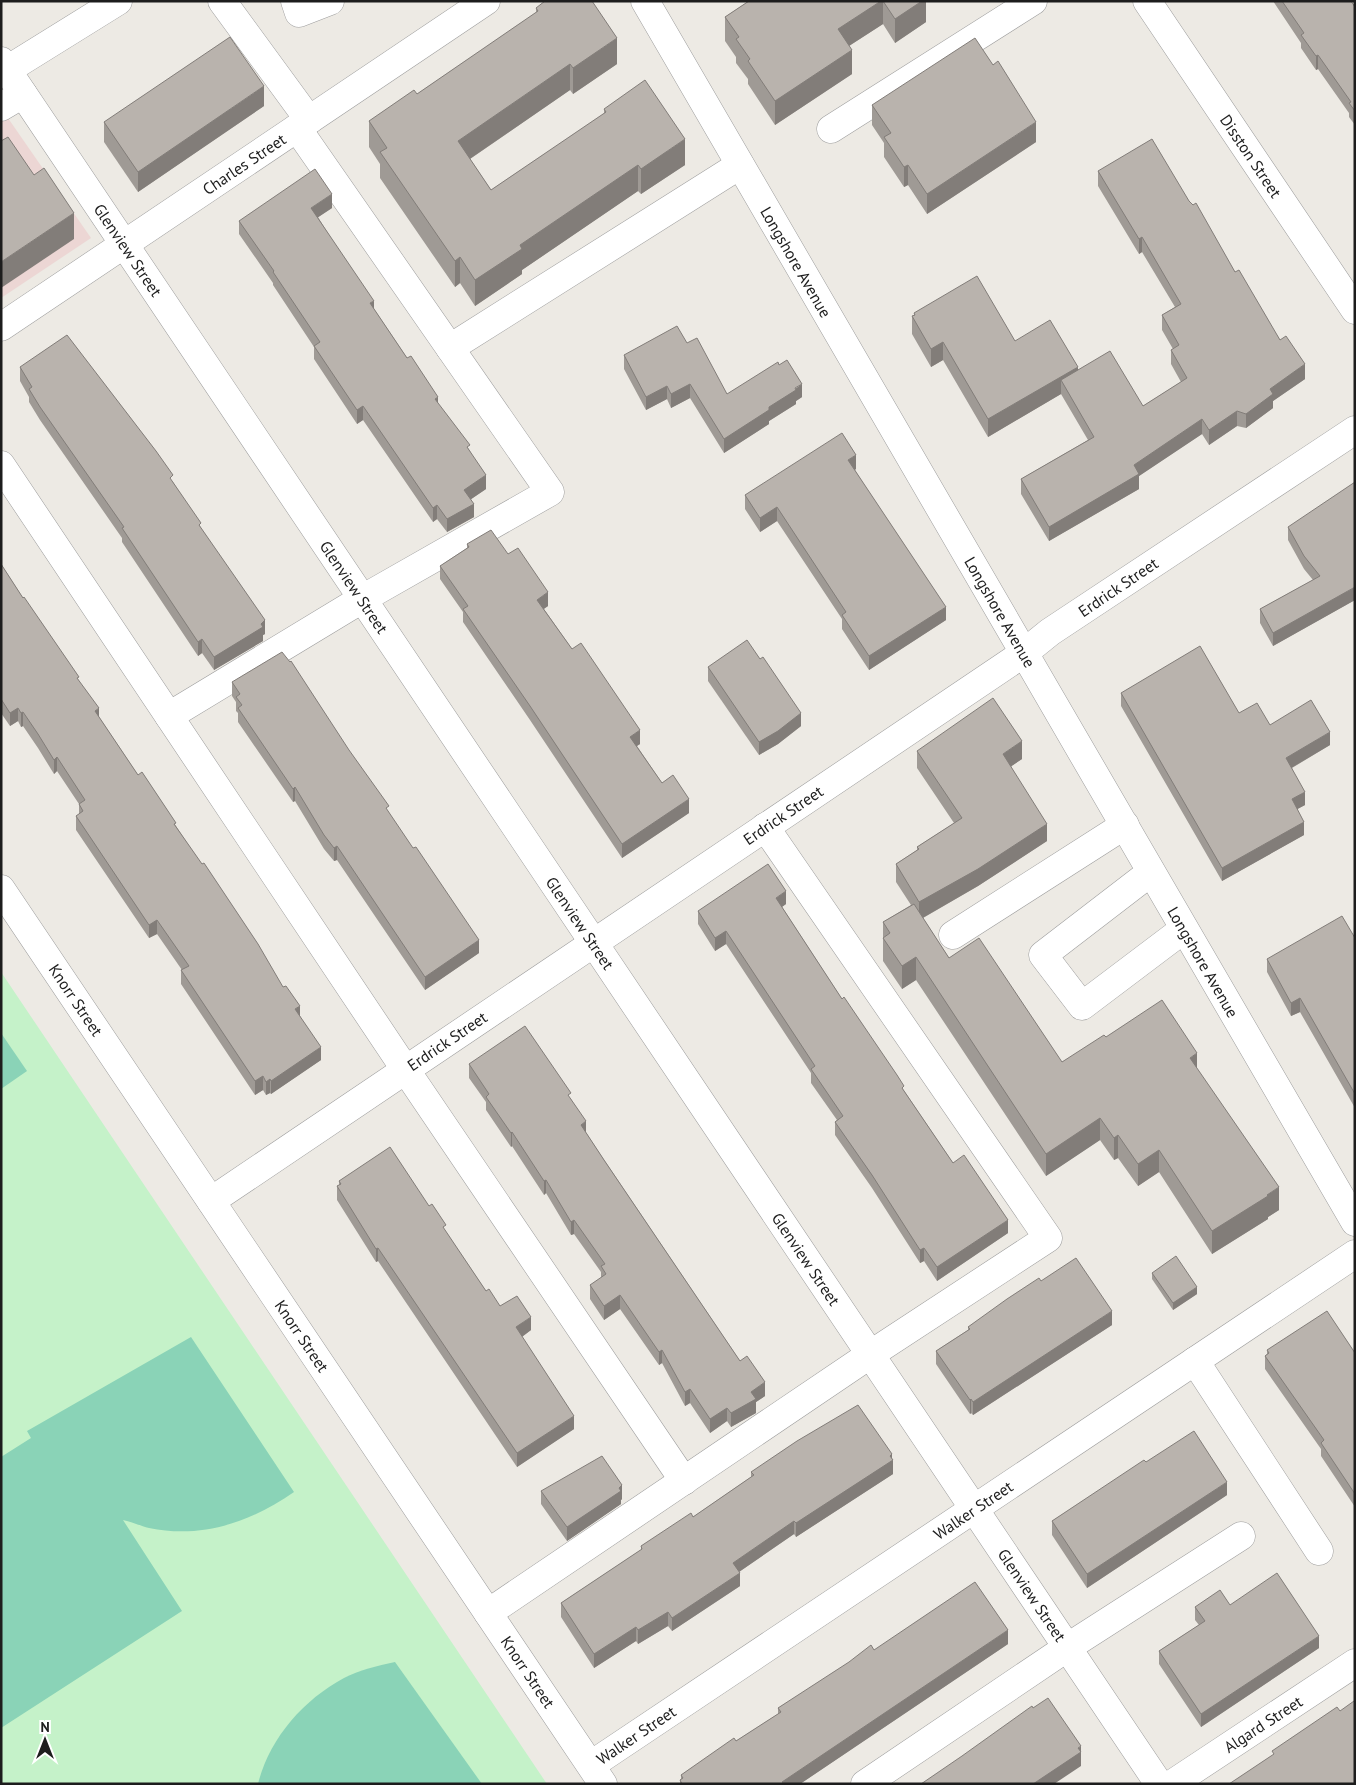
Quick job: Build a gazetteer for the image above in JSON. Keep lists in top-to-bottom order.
{
  "streets": {
    "street": [
      "Disston Street",
      "Charles Street",
      "Glenview Street",
      "Longshore Avenue",
      "Erdrick Street",
      "Knorr Street",
      "Walker Street",
      "Algard Street"
    ]
  },
  "crossings": [
    ["Charles Street", "Glenview Street"],
    ["Glenview Street", "Erdrick Street"],
    ["Glenview Street", "Walker Street"],
    ["Longshore Avenue", "Erdrick Street"],
    ["Erdrick Street", "Knorr Street"],
    ["Knorr Street", "Walker Street"]
  ],
  "north": "top"
}
